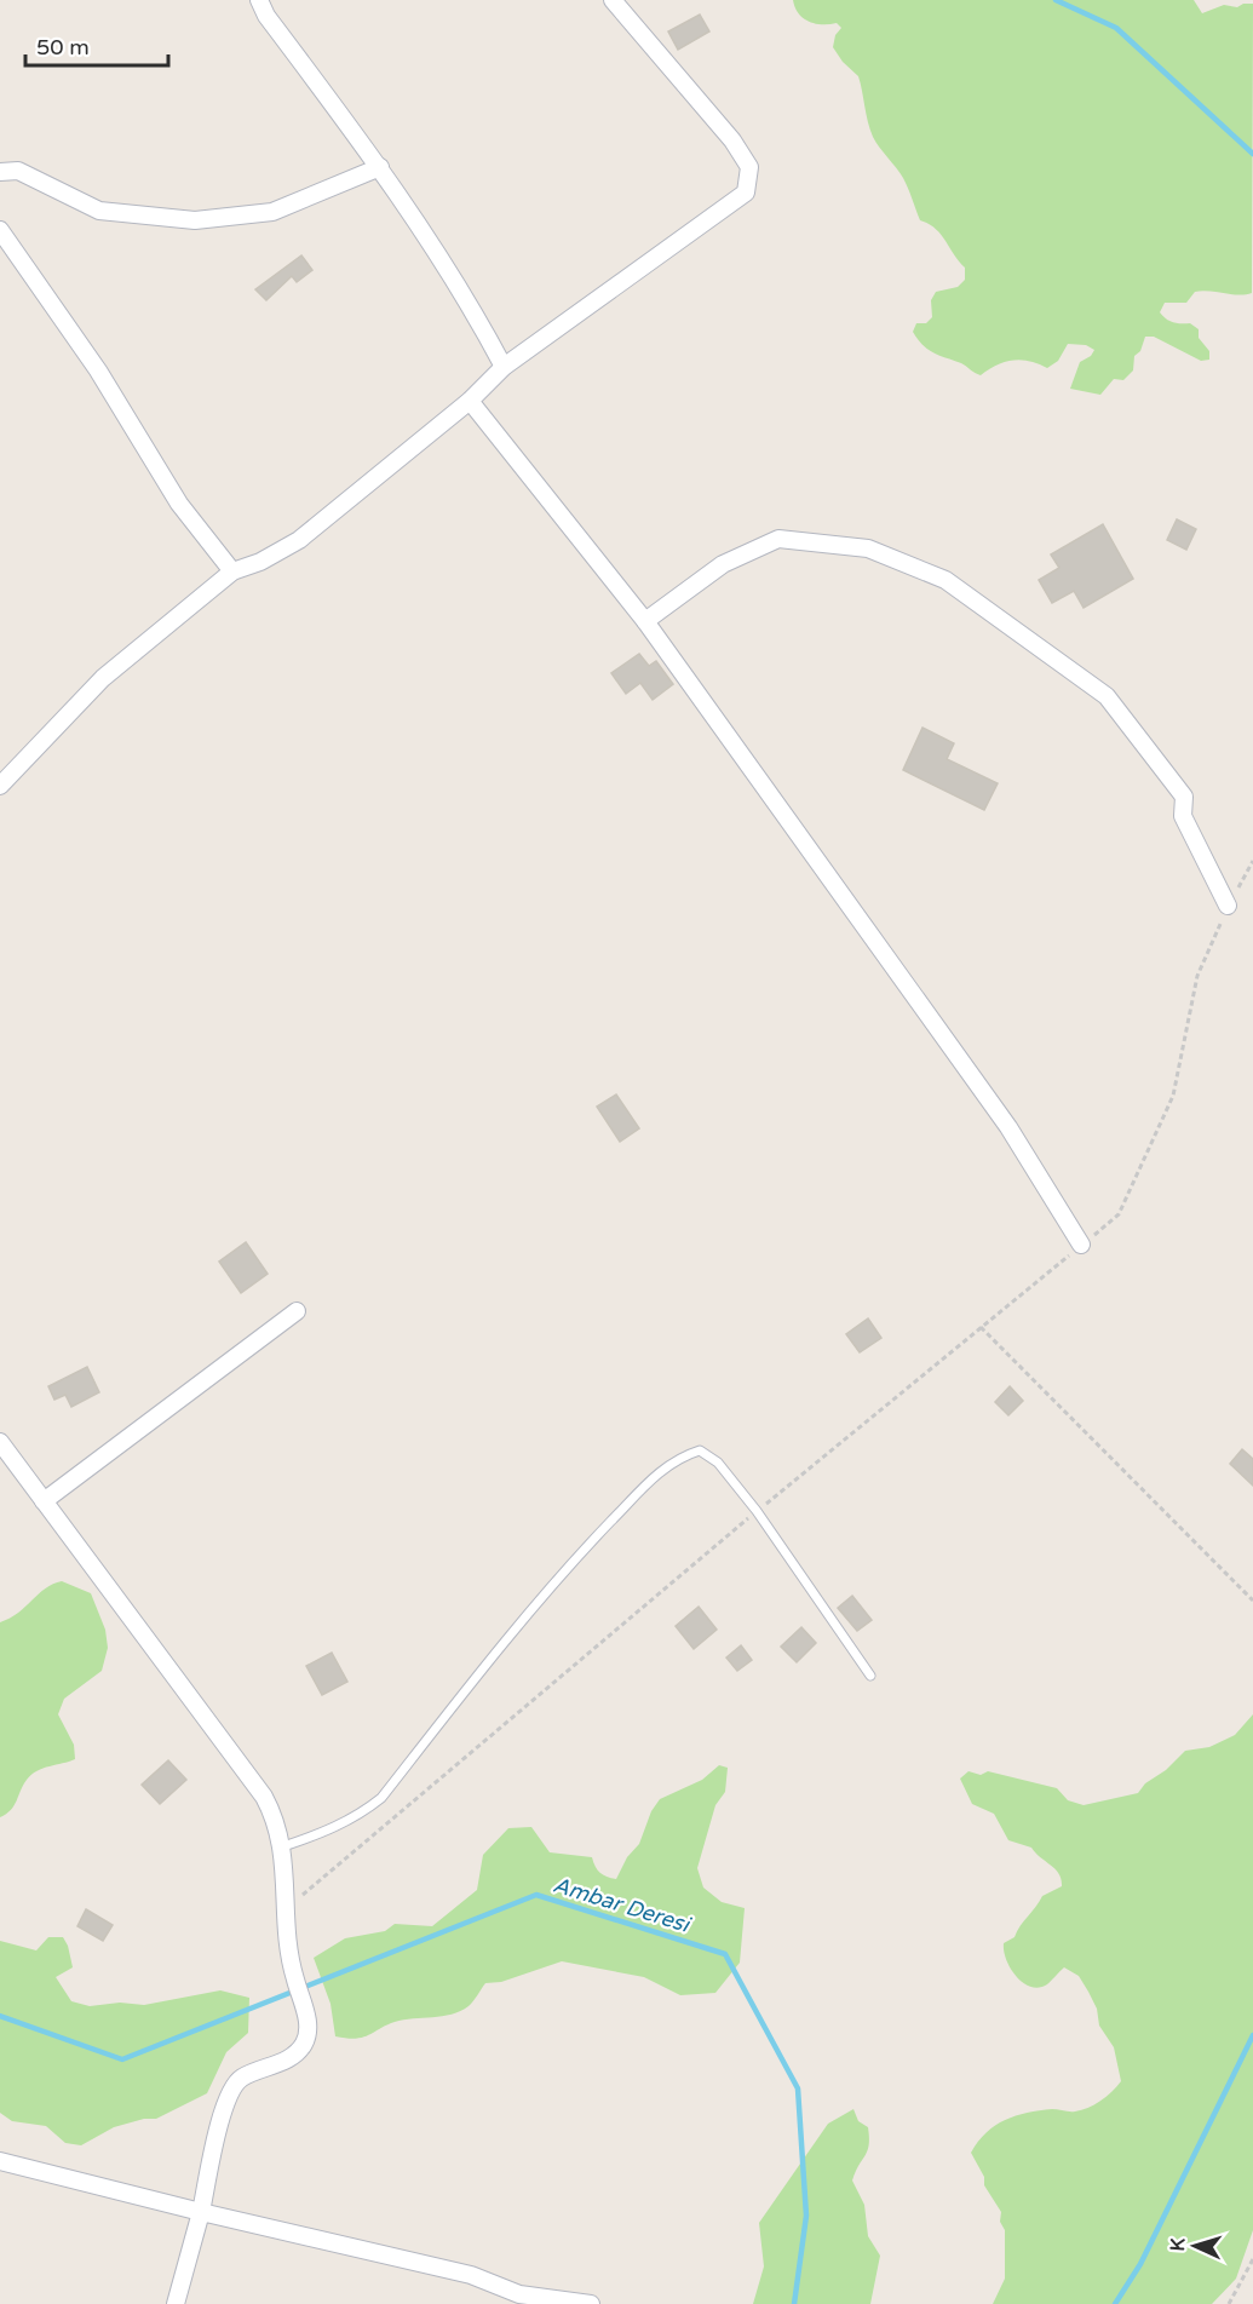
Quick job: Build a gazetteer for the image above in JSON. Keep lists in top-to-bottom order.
{
  "water": ["Ambar Deresi"],
  "scale_bar": "50 m",
  "north": "left"
}
